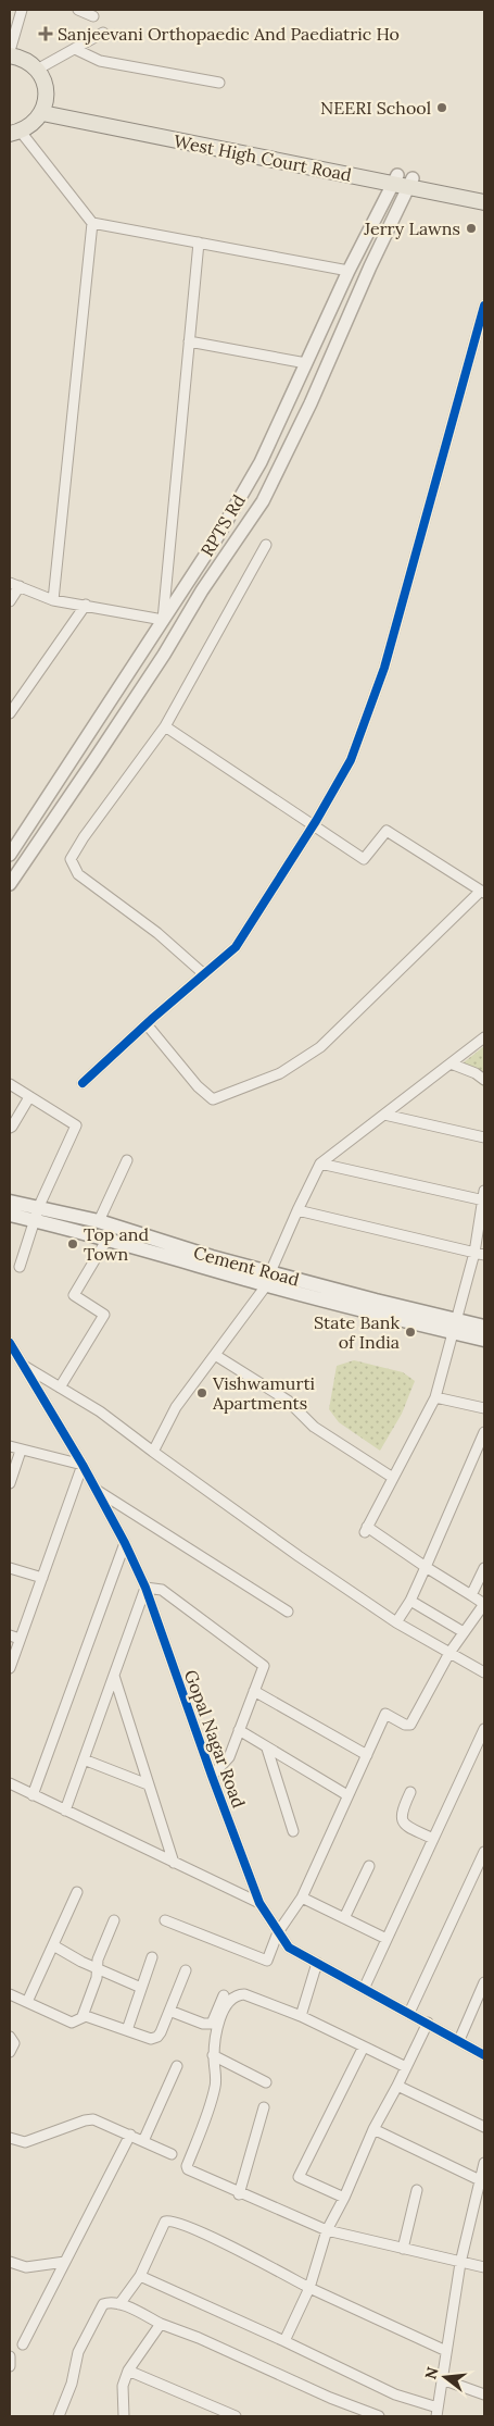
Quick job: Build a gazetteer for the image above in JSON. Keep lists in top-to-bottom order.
{
  "streets": {
    "main road": ["West High Court Road", "Cement Road"],
    "street": ["RPTS Rd", "Gopal Nagar Road"]
  },
  "crossings": [
    ["West High Court Road", "RPTS Rd"]
  ],
  "places": {
    "health": ["Sanjeevani Orthopaedic And Paediatric Ho"],
    "other": [
      "NEERI School",
      "Jerry Lawns",
      "Top and Town",
      "State Bank of India",
      "Vishwamurti Apartments"
    ]
  },
  "north": "left"
}
